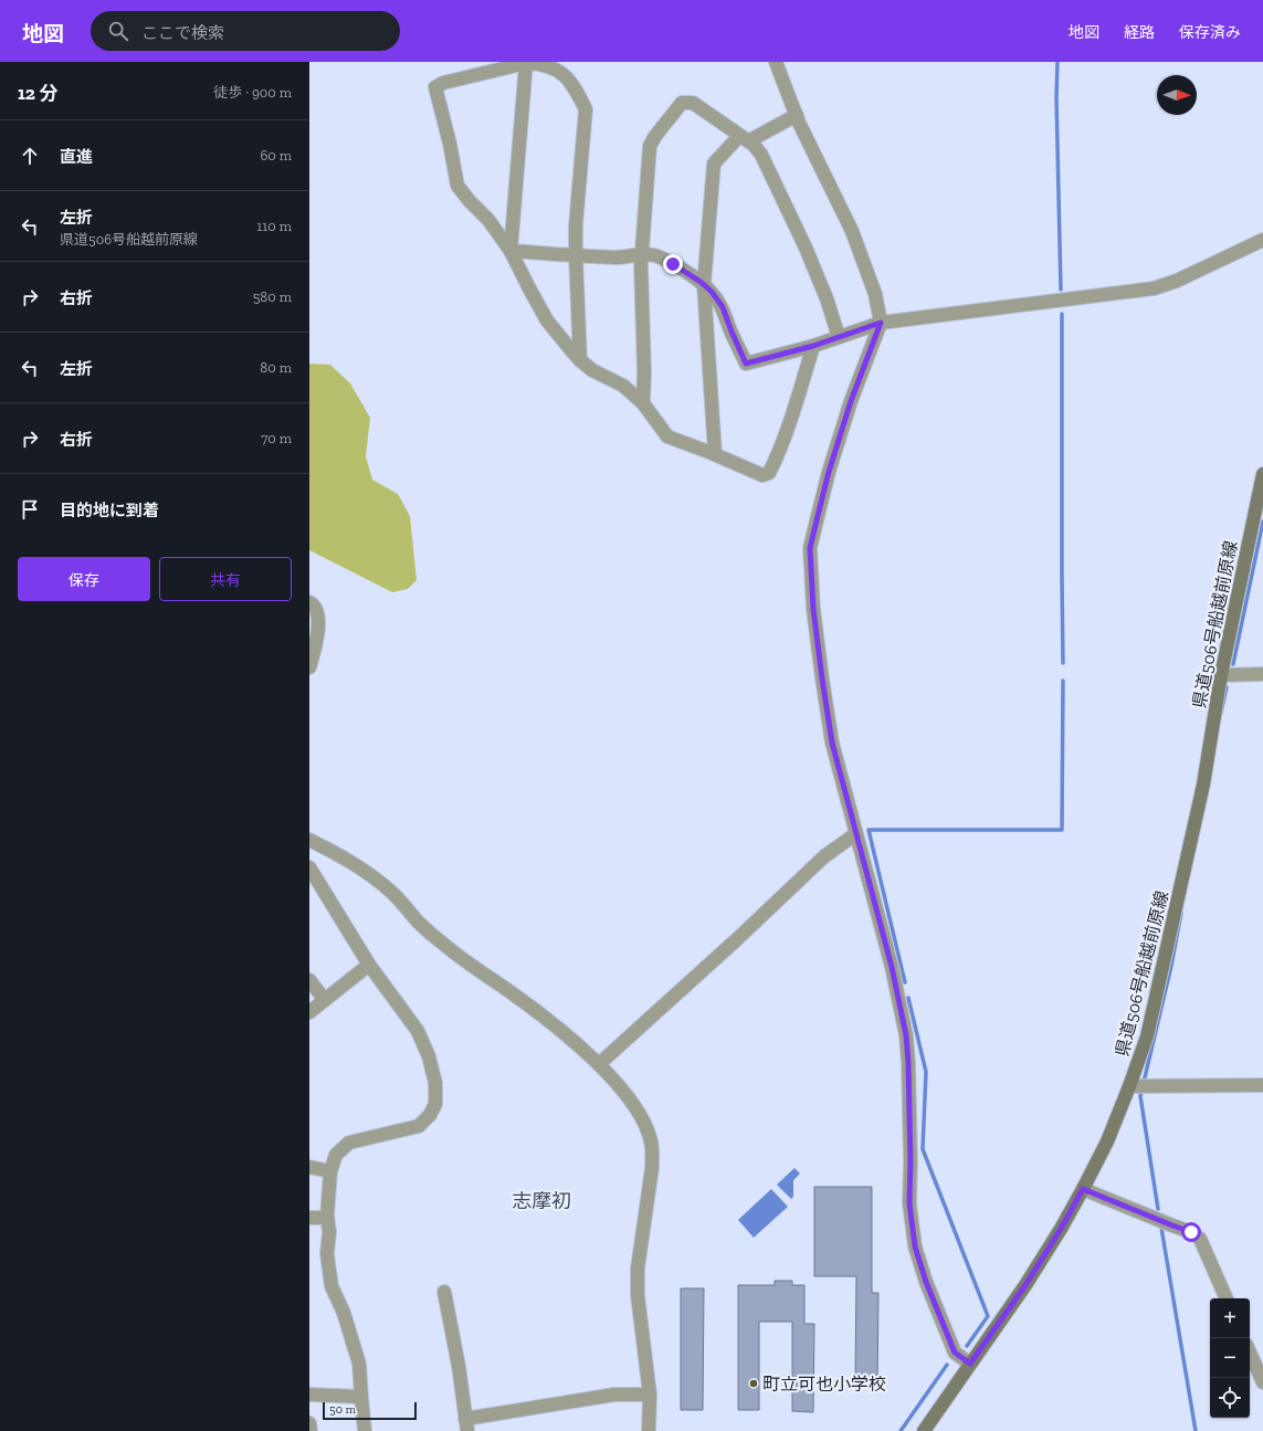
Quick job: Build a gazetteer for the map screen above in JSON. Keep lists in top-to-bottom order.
{
  "streets": {
    "main road": ["県道506号船越前原線"]
  },
  "districts": ["志摩初"],
  "places": ["町立可也小学校"],
  "scale_bar": "50 m",
  "north": "right",
  "page": {
    "header": "地図",
    "search": "ここで検索",
    "nav": ["地図", "経路", "保存済み"],
    "heading": ["12 分", "徒歩 · 900 m"],
    "list": [
      ["直進", "60 m"],
      ["左折", "県道506号船越前原線", "110 m"],
      ["右折", "580 m"],
      ["左折", "80 m"],
      ["右折", "70 m"],
      "目的地に到着"
    ],
    "buttons": ["保存", "共有"],
    "map_buttons": ["+", "−"],
    "scale": "50 m"
  }
}
